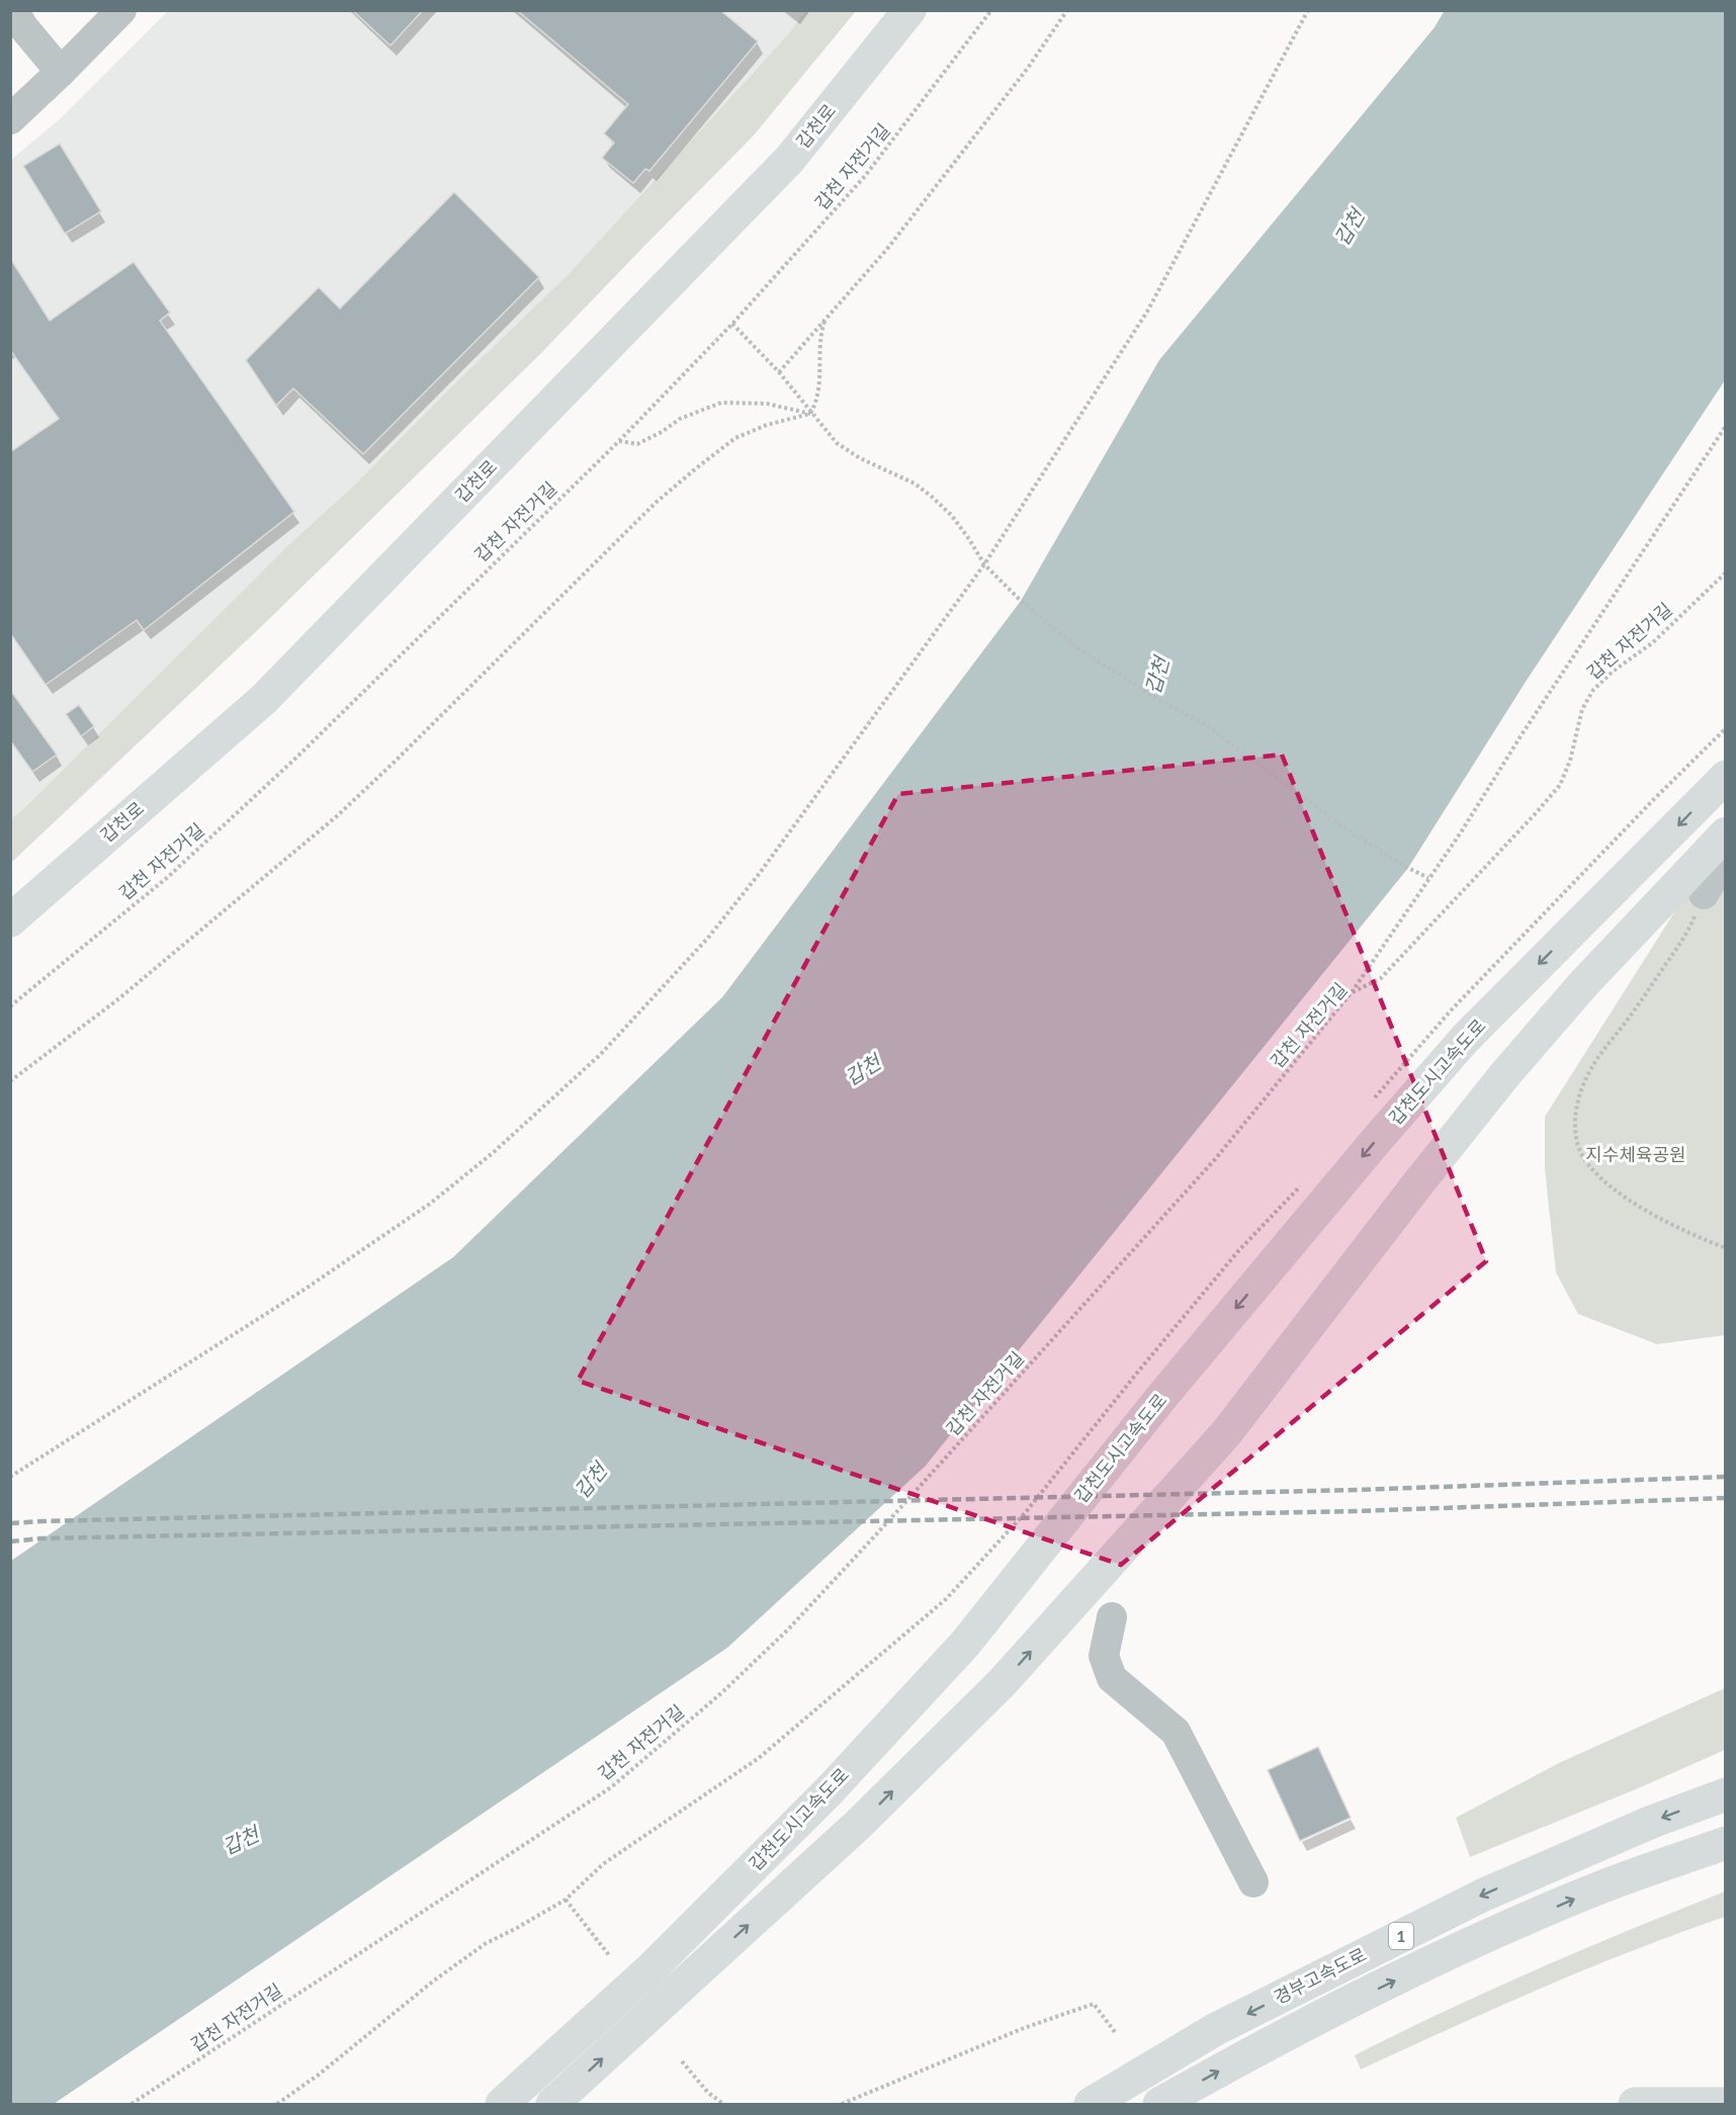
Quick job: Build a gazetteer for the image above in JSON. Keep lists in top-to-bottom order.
{
  "streets": {
    "main road": [
      "갑천로",
      "갑천도시고속도로",
      "1",
      "경부고속도로"
    ],
    "path": ["갑천 자전거길"]
  },
  "water": ["갑천"],
  "parks": ["지수체육공원"]
}
